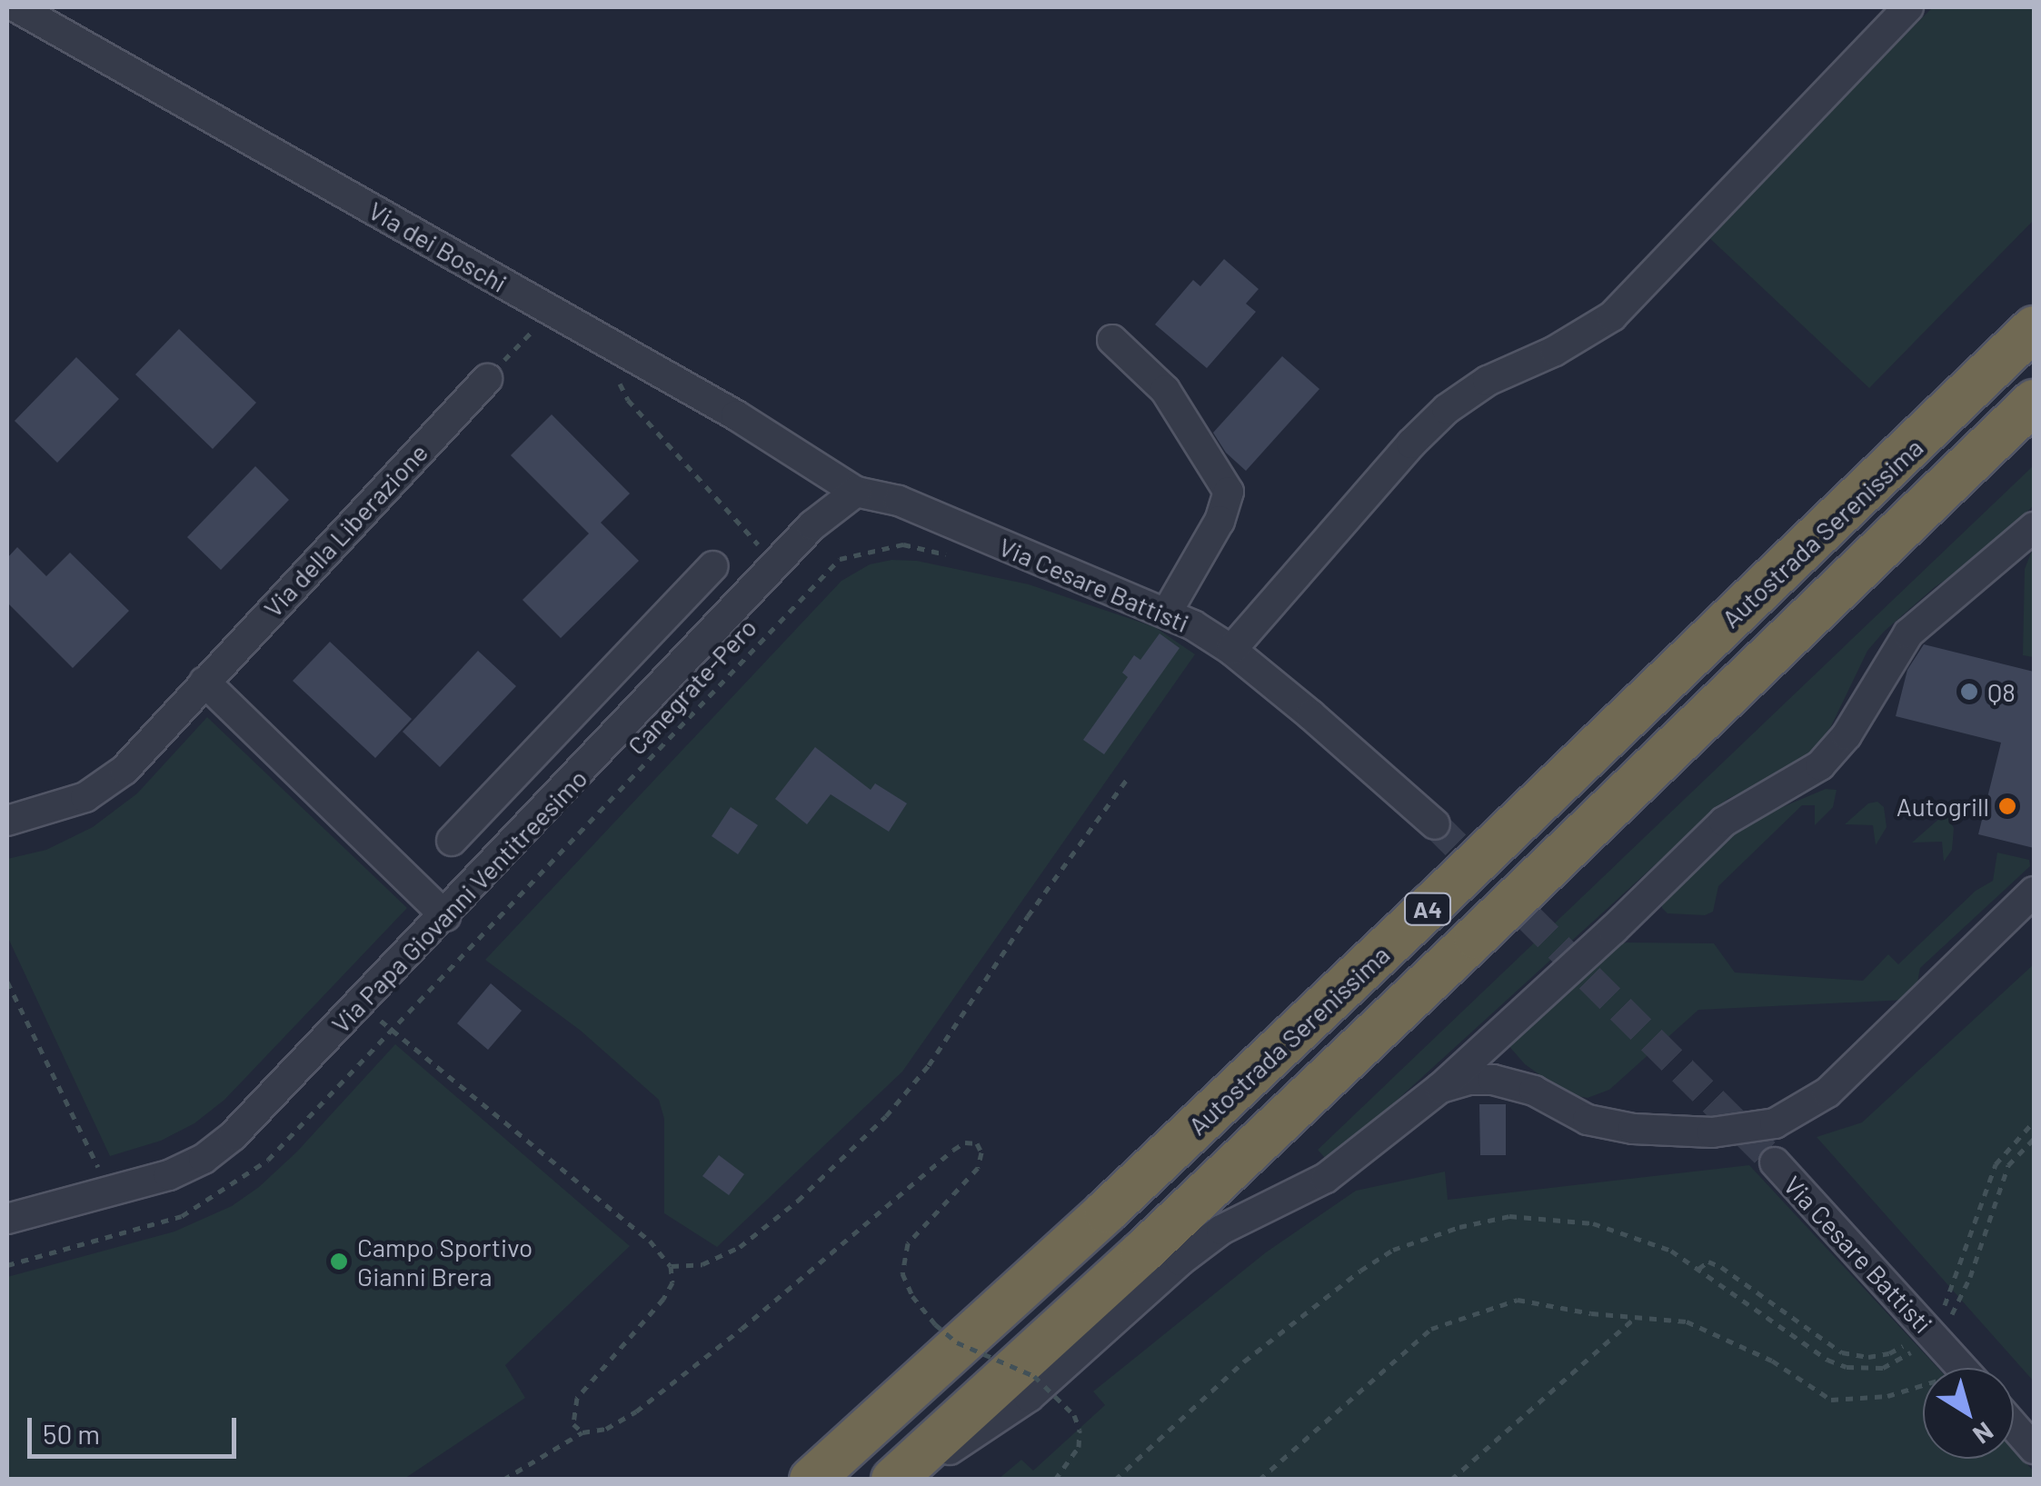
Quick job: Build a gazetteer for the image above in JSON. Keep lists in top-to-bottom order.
{
  "streets": {
    "highway": ["Autostrada Serenissima", "A4"],
    "street": [
      "Via dei Boschi",
      "Via della Liberazione",
      "Via Cesare Battisti",
      "Via Papa Giovanni Ventitreesimo"
    ],
    "path": ["Canegrate-Pero"]
  },
  "crossings": [
    ["Via dei Boschi", "Via Cesare Battisti"],
    ["Via dei Boschi", "Via Papa Giovanni Ventitreesimo"],
    ["Via Cesare Battisti", "Via Papa Giovanni Ventitreesimo"]
  ],
  "places": ["Q8", "Autogrill", "Campo Sportivo Gianni Brera"],
  "scale_bar": "50 m",
  "north": "bottom right"
}
